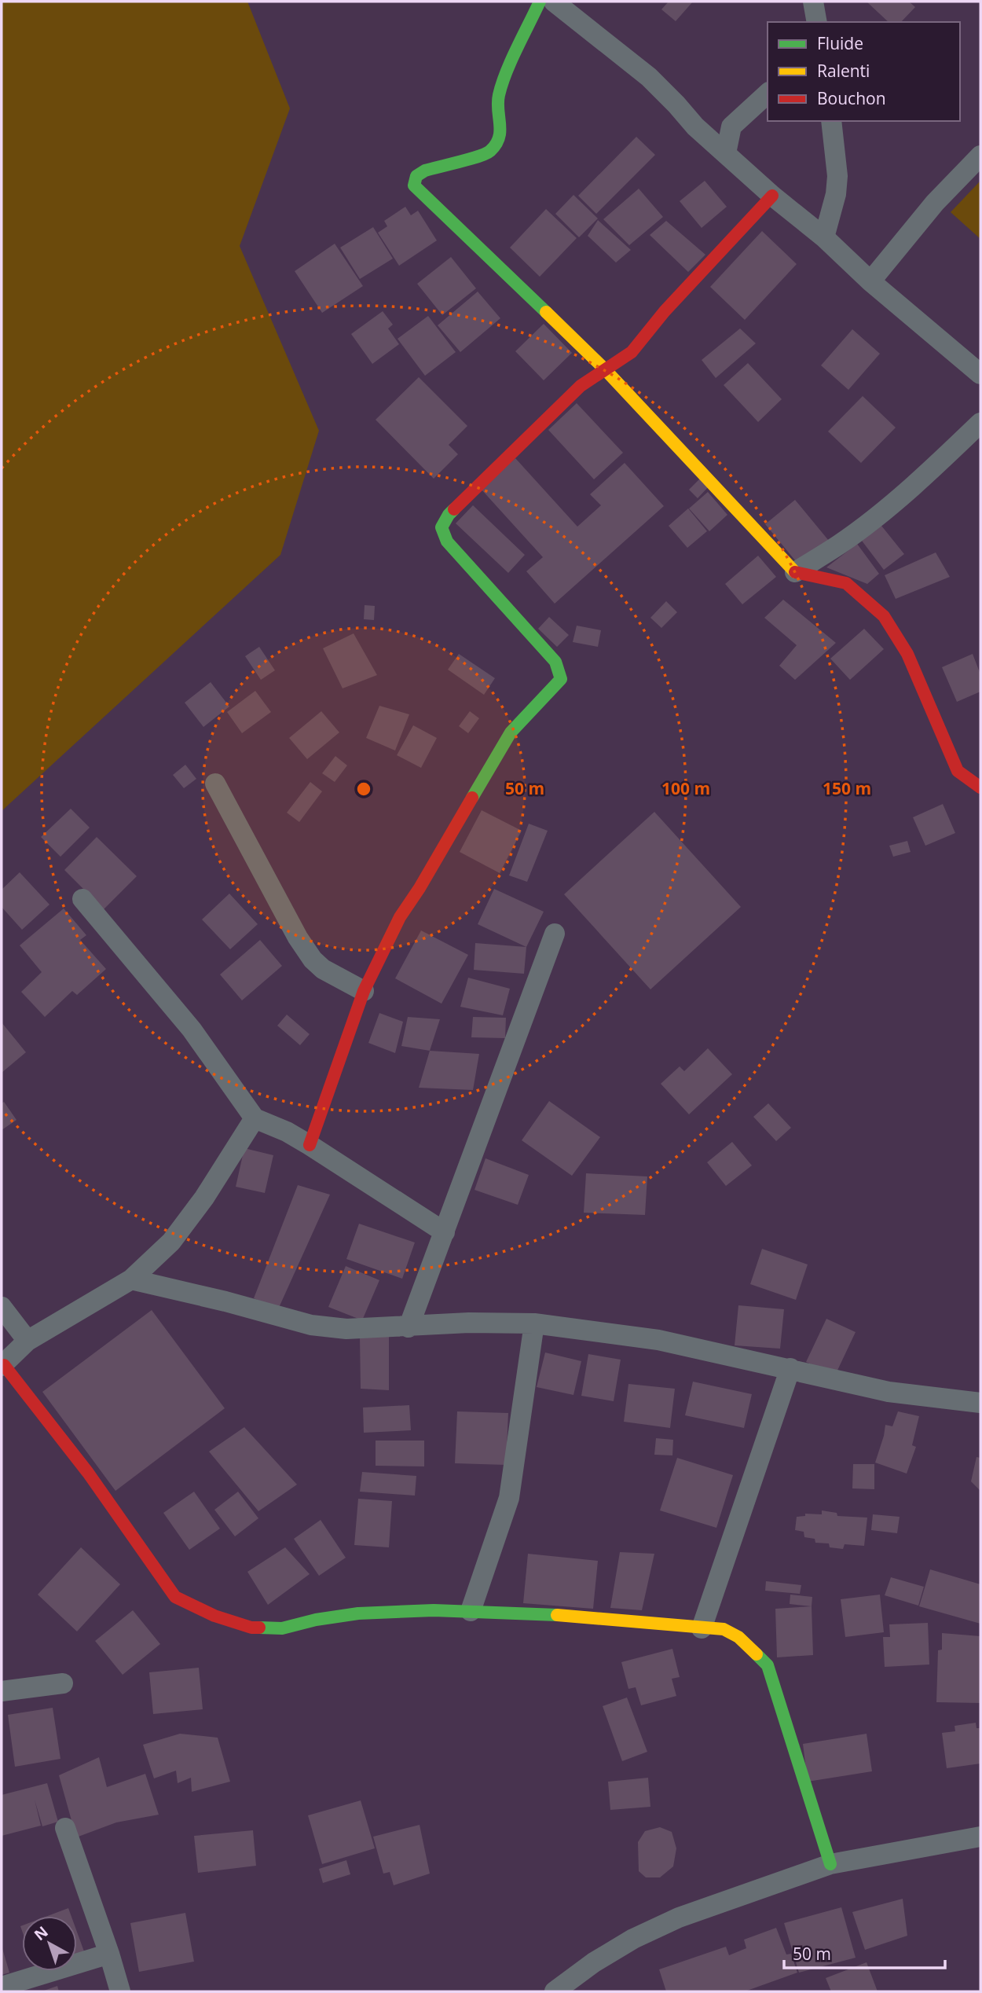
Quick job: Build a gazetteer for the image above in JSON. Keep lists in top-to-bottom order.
{
  "legend": ["Fluide", "Ralenti", "Bouchon"],
  "scale_bar": "50 m",
  "north": "top left",
  "rings": ["50 m", "100 m", "150 m"]
}
